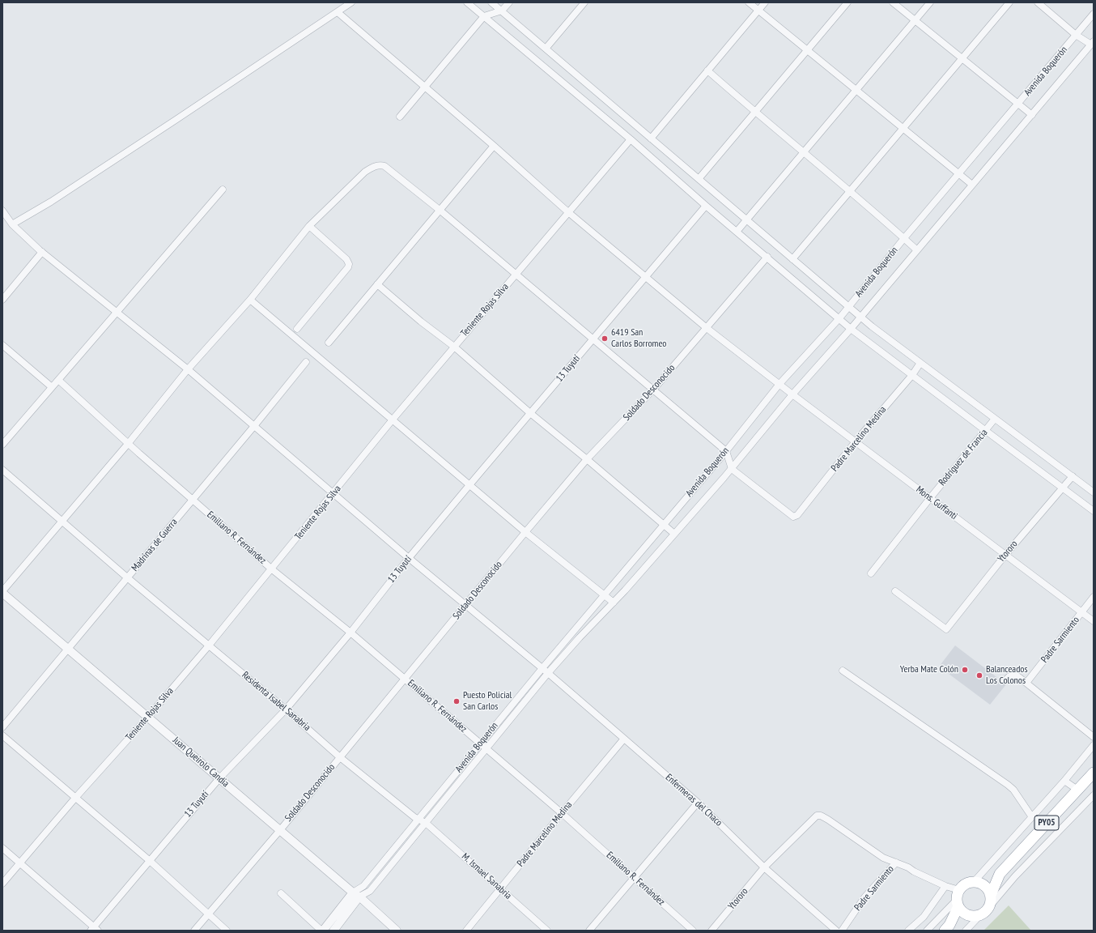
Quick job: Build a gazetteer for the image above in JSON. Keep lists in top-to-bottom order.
{
  "streets": {
    "highway": ["PY05"],
    "street": [
      "Avenida Boquerón",
      "Teniente Rojas Silva",
      "13 Tuyutí",
      "Soldado Desconocido",
      "Padre Marcelino Medina",
      "Rodríguez de Francia",
      "Mons. Guffanti",
      "Emiliano R. Fernández",
      "Madrinas de Guerra",
      "Ytororo",
      "Padre Sarmiento",
      "Residenta Isabel Sanabria",
      "Juan Queirolo Candia",
      "Enfermeras del Chaco",
      "M. Ismael Sanabria"
    ]
  },
  "crossings": [
    ["Avenida Boquerón", "Padre Marcelino Medina"],
    ["Avenida Boquerón", "Mons. Guffanti"],
    ["Avenida Boquerón", "Emiliano R. Fernández"],
    ["Avenida Boquerón", "Residenta Isabel Sanabria"],
    ["Avenida Boquerón", "Juan Queirolo Candia"],
    ["Avenida Boquerón", "Enfermeras del Chaco"],
    ["Avenida Boquerón", "M. Ismael Sanabria"],
    ["Teniente Rojas Silva", "Mons. Guffanti"],
    ["Teniente Rojas Silva", "Emiliano R. Fernández"],
    ["Teniente Rojas Silva", "Residenta Isabel Sanabria"],
    ["Teniente Rojas Silva", "Juan Queirolo Candia"],
    ["Teniente Rojas Silva", "Enfermeras del Chaco"],
    ["13 Tuyutí", "Mons. Guffanti"],
    ["13 Tuyutí", "Emiliano R. Fernández"],
    ["13 Tuyutí", "Residenta Isabel Sanabria"],
    ["13 Tuyutí", "Juan Queirolo Candia"],
    ["13 Tuyutí", "Enfermeras del Chaco"],
    ["Soldado Desconocido", "Mons. Guffanti"],
    ["Soldado Desconocido", "Emiliano R. Fernández"],
    ["Soldado Desconocido", "Residenta Isabel Sanabria"],
    ["Soldado Desconocido", "Juan Queirolo Candia"],
    ["Soldado Desconocido", "Enfermeras del Chaco"],
    ["Padre Marcelino Medina", "Mons. Guffanti"],
    ["Padre Marcelino Medina", "Emiliano R. Fernández"],
    ["Padre Marcelino Medina", "Enfermeras del Chaco"],
    ["Padre Marcelino Medina", "M. Ismael Sanabria"],
    ["Rodríguez de Francia", "Mons. Guffanti"],
    ["Mons. Guffanti", "Ytororo"],
    ["Mons. Guffanti", "Padre Sarmiento"],
    ["Emiliano R. Fernández", "Madrinas de Guerra"],
    ["Madrinas de Guerra", "Residenta Isabel Sanabria"],
    ["Madrinas de Guerra", "Juan Queirolo Candia"],
    ["Madrinas de Guerra", "Enfermeras del Chaco"],
    ["Ytororo", "Padre Sarmiento"],
    ["Ytororo", "Enfermeras del Chaco"],
    ["Residenta Isabel Sanabria", "M. Ismael Sanabria"]
  ],
  "places": [
    "6419 San Carlos Borromeo",
    "Yerba Mate Colón",
    "Balanceados Los Colonos",
    "Puesto Policial San Carlos"
  ]
}
